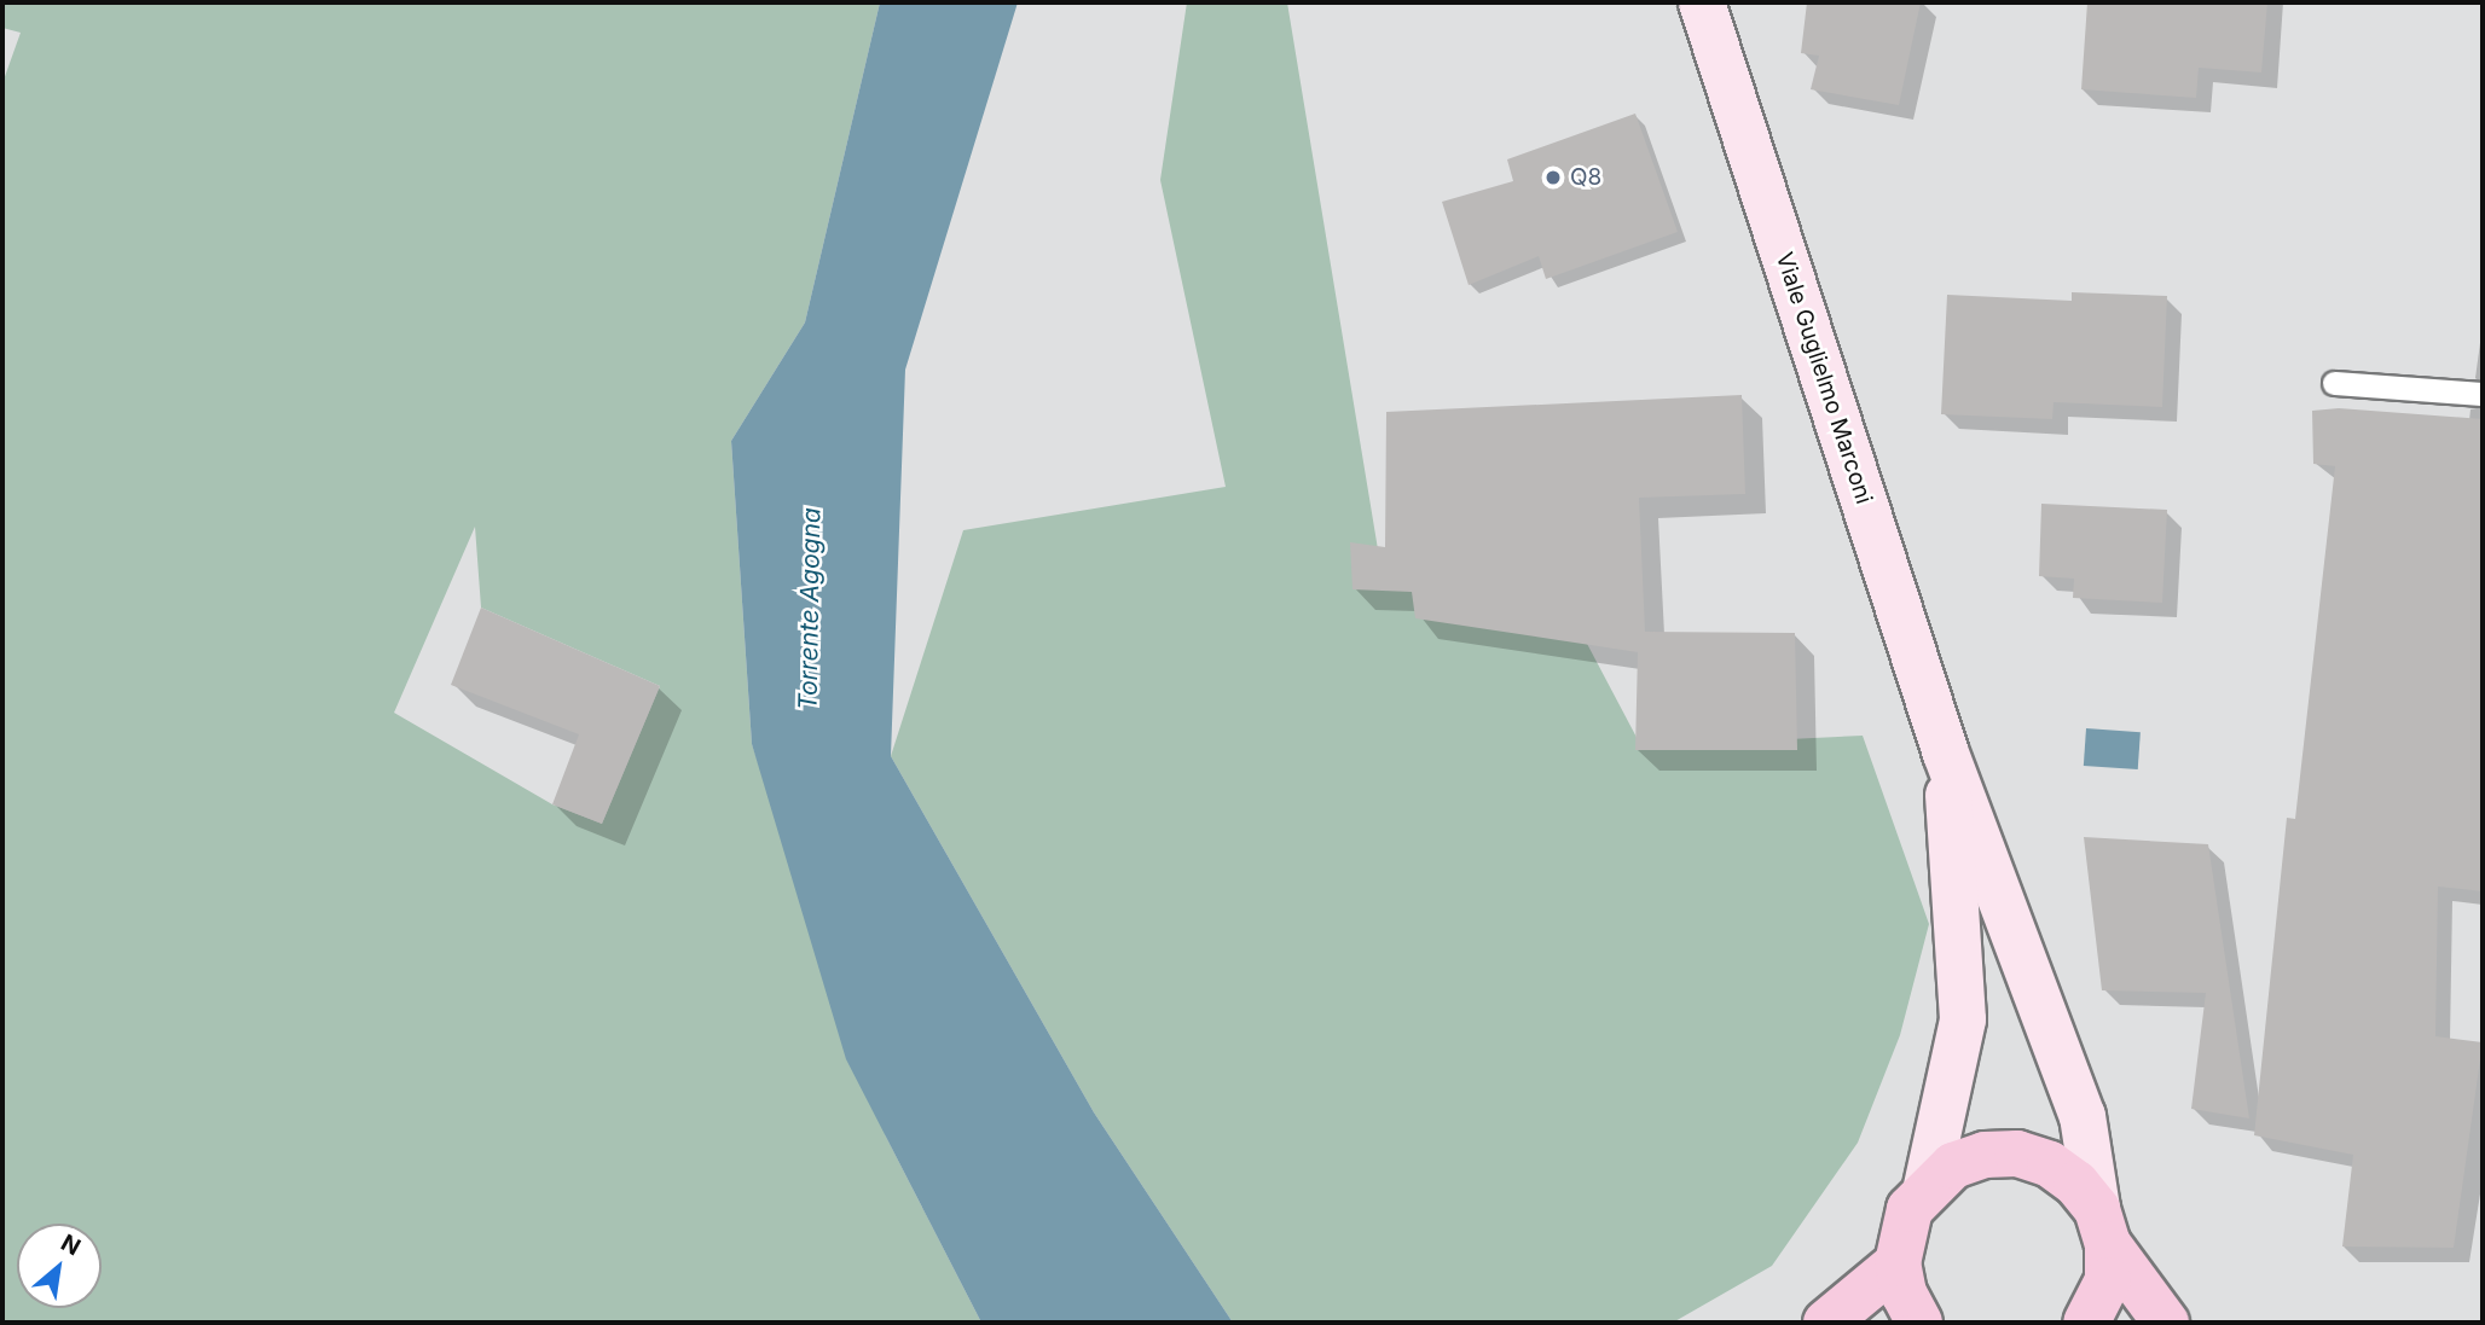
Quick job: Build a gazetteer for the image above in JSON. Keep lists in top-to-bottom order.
{
  "streets": {
    "main road": ["Viale Guglielmo Marconi"]
  },
  "water": ["Torrente Agogna"],
  "places": ["Q8"],
  "north": "top right"
}
